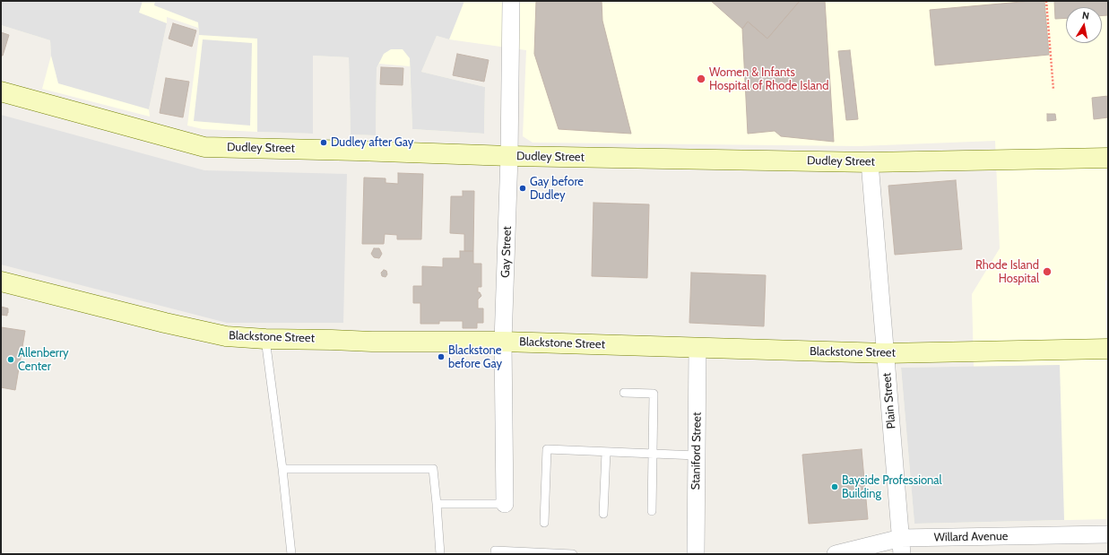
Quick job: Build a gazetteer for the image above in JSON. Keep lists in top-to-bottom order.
{
  "streets": {
    "street": [
      "Dudley Street",
      "Gay Street",
      "Blackstone Street",
      "Plain Street",
      "Staniford Street",
      "Willard Avenue"
    ]
  },
  "crossings": [
    ["Dudley Street", "Gay Street"],
    ["Dudley Street", "Plain Street"],
    ["Gay Street", "Blackstone Street"],
    ["Blackstone Street", "Plain Street"],
    ["Blackstone Street", "Staniford Street"],
    ["Plain Street", "Willard Avenue"]
  ],
  "places": [
    "Women & Infants Hospital of Rhode Island",
    "Dudley after Gay",
    "Gay before Dudley",
    "Rhode Island Hospital",
    "Blackstone before Gay",
    "Allenberry Center",
    "Bayside Professional Building"
  ],
  "north": "top"
}
